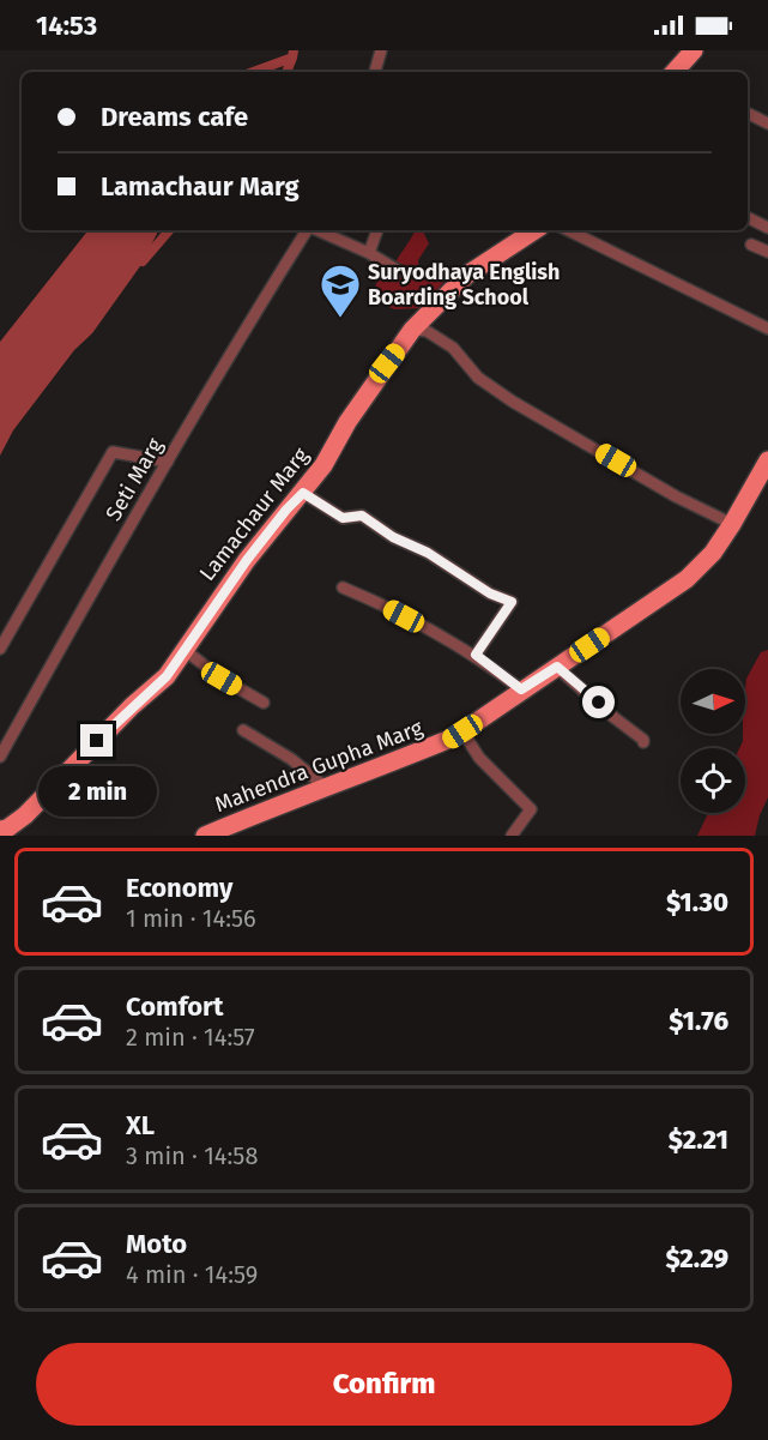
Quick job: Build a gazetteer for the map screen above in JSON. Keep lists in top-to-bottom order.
{
  "streets": {
    "main road": ["Lamachaur Marg", "Mahendra Gupha Marg"],
    "street": ["Seti Marg"]
  },
  "places": {
    "school or university": ["Suryodhaya English Boarding School"]
  },
  "north": "right",
  "page": {
    "status": "14:53",
    "banner": ["Dreams cafe", "Lamachaur Marg"],
    "bubble": "2 min",
    "list": [
      {
        "name": "Economy",
        "note": "1 min · 14:56",
        "value": "$1.30"
      },
      {
        "name": "Comfort",
        "note": "2 min · 14:57",
        "value": "$1.76"
      },
      {
        "name": "XL",
        "note": "3 min · 14:58",
        "value": "$2.21"
      },
      {
        "name": "Moto",
        "note": "4 min · 14:59",
        "value": "$2.29"
      }
    ],
    "buttons": "Confirm"
  }
}
